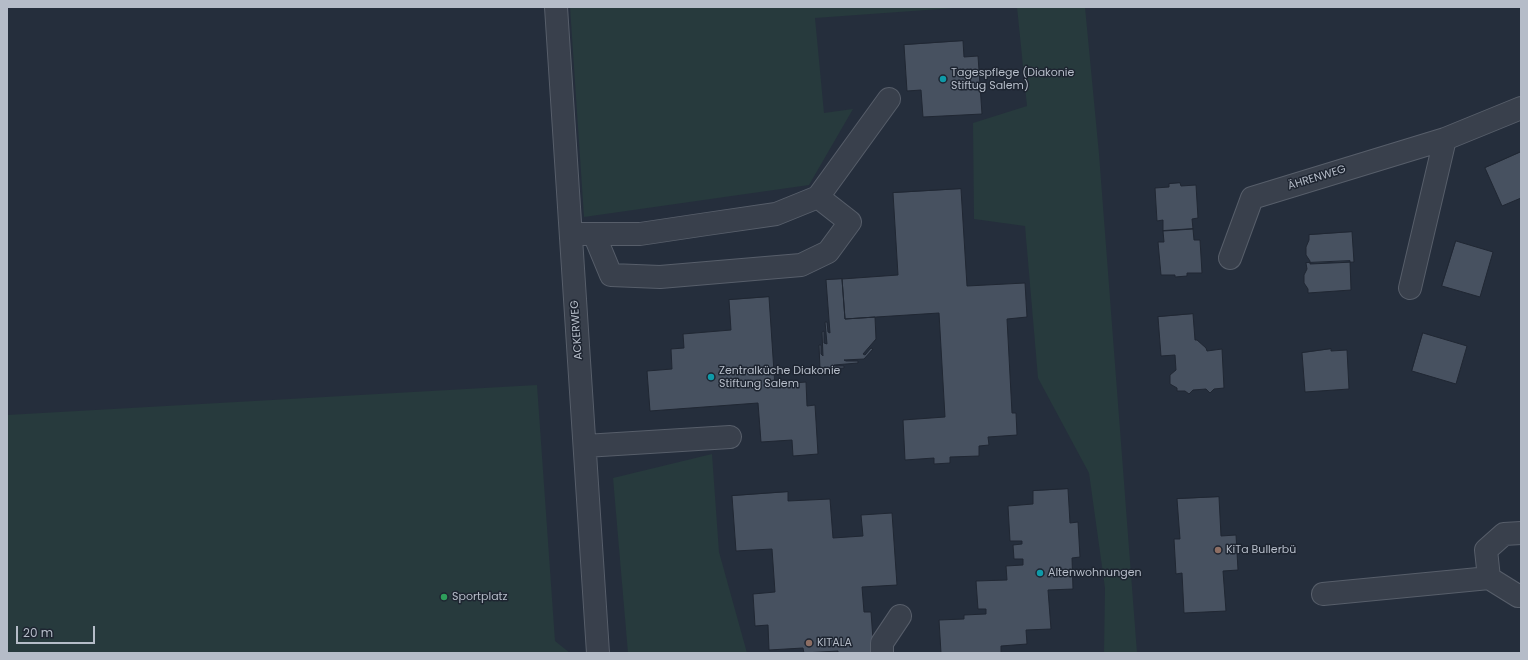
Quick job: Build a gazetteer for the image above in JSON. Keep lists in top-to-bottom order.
{
  "streets": {
    "street": ["ÄHRENWEG", "ACKERWEG"]
  },
  "places": [
    "Tagespflege (Diakonie Stiftug Salem)",
    "Zentralküche Diakonie Stiftung Salem",
    "KiTa Bullerbü",
    "Altenwohnungen",
    "Sportplatz",
    "KITALA"
  ],
  "scale_bar": "20 m"
}
